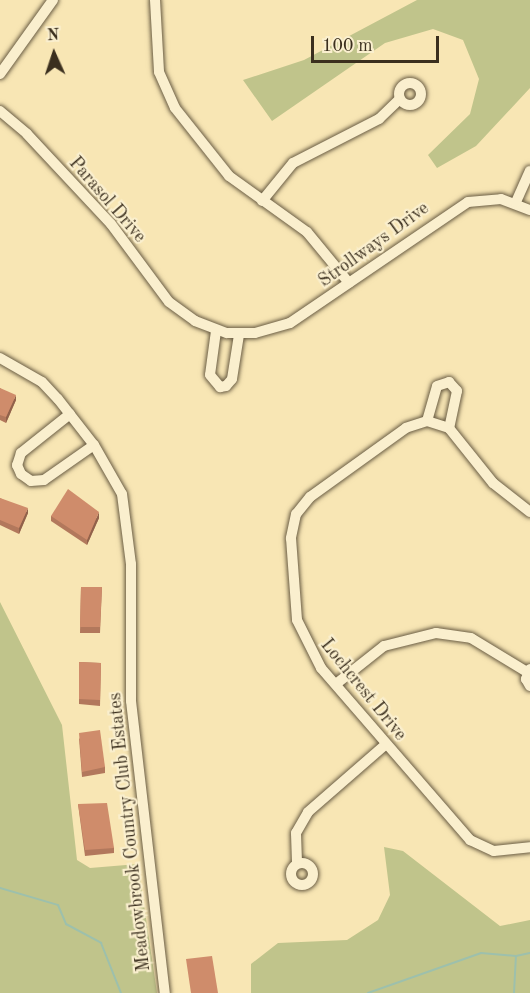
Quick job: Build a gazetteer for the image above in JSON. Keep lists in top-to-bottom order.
{
  "streets": {
    "street": [
      "Parasol Drive",
      "Strollways Drive",
      "Lochcrest Drive",
      "Meadowbrook Country Club Estates"
    ]
  },
  "crossings": [
    ["Parasol Drive", "Strollways Drive"]
  ],
  "scale_bar": "100 m",
  "north": "top"
}
